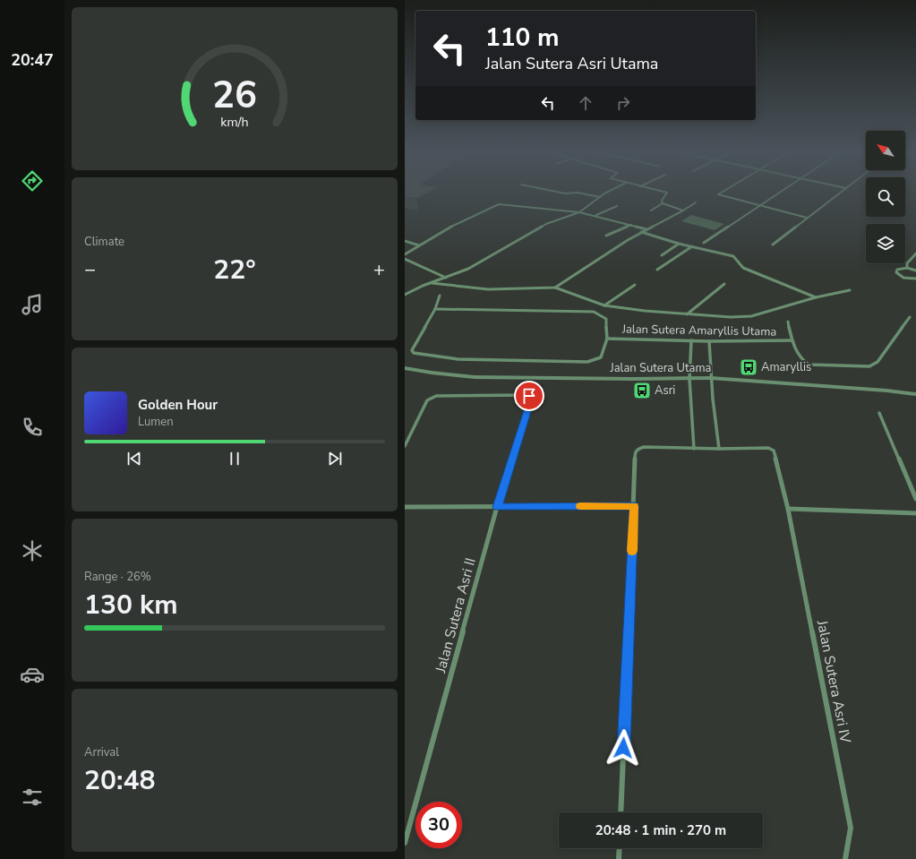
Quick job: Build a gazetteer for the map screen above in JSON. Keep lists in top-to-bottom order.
{
  "streets": {
    "street": [
      "Jalan Sutera Amaryllis Utama",
      "Jalan Sutera Utama",
      "Jalan Sutera Asri II",
      "Jalan Sutera Asri IV"
    ]
  },
  "places": {
    "bus stop": ["Amaryllis", "Asri"]
  },
  "north": "top left",
  "page": {
    "tabs": "20:47",
    "turn": ["110 m", "Jalan Sutera Asri Utama"],
    "tile": [
      "Climate",
      ["Range · 26%", "130 km"],
      ["Arrival", "20:48"]
    ],
    "heat": ["−", "22°", "+"],
    "song": ["Golden Hour", "Lumen"],
    "limit": "30",
    "trip": "20:48 · 1 min · 270 m",
    "gauge": ["26", "km/h"]
  }
}
